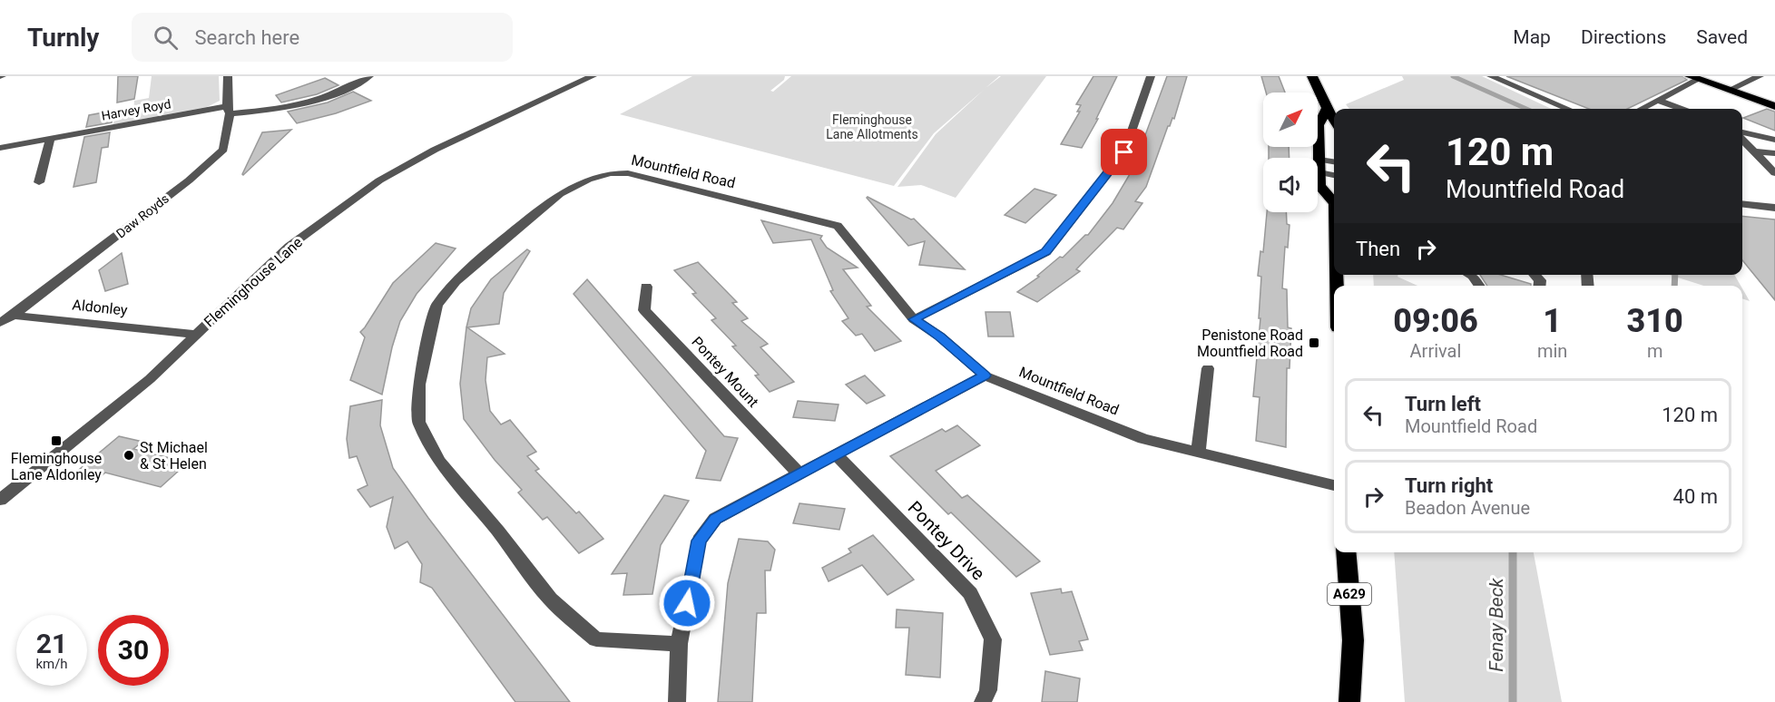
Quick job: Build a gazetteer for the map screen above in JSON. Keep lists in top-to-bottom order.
{
  "streets": {
    "highway": ["A629"],
    "street": [
      "Harvey Royd",
      "Mountfield Road",
      "Daw Royds",
      "Fleminghouse Lane",
      "Aldonley",
      "Pontey Mount",
      "Pontey Drive"
    ]
  },
  "crossings": [
    ["Harvey Royd", "Daw Royds"],
    ["Daw Royds", "Aldonley"],
    ["Fleminghouse Lane", "Aldonley"]
  ],
  "water": ["Fenay Beck"],
  "parks": ["Fleminghouse Lane Allotments"],
  "places": {
    "transit": ["Penistone Road Mountfield Road", "Fleminghouse Lane Aldonley"],
    "other": ["St Michael & St Helen"]
  },
  "north": "top right",
  "page": {
    "header": "Turnly",
    "search": "Search here",
    "nav": ["Map", "Directions", "Saved"],
    "turn": ["120 m", "Mountfield Road"],
    "then": "Then",
    "eta": [
      "09:06",
      "Arrival",
      "1",
      "min",
      "310",
      "m"
    ],
    "list": [
      {
        "name": "Turn left",
        "note": "Mountfield Road",
        "value": "120 m"
      },
      {
        "name": "Turn right",
        "note": "Beadon Avenue",
        "value": "40 m"
      }
    ],
    "speed": "21 km/h",
    "limit": "30"
  }
}
